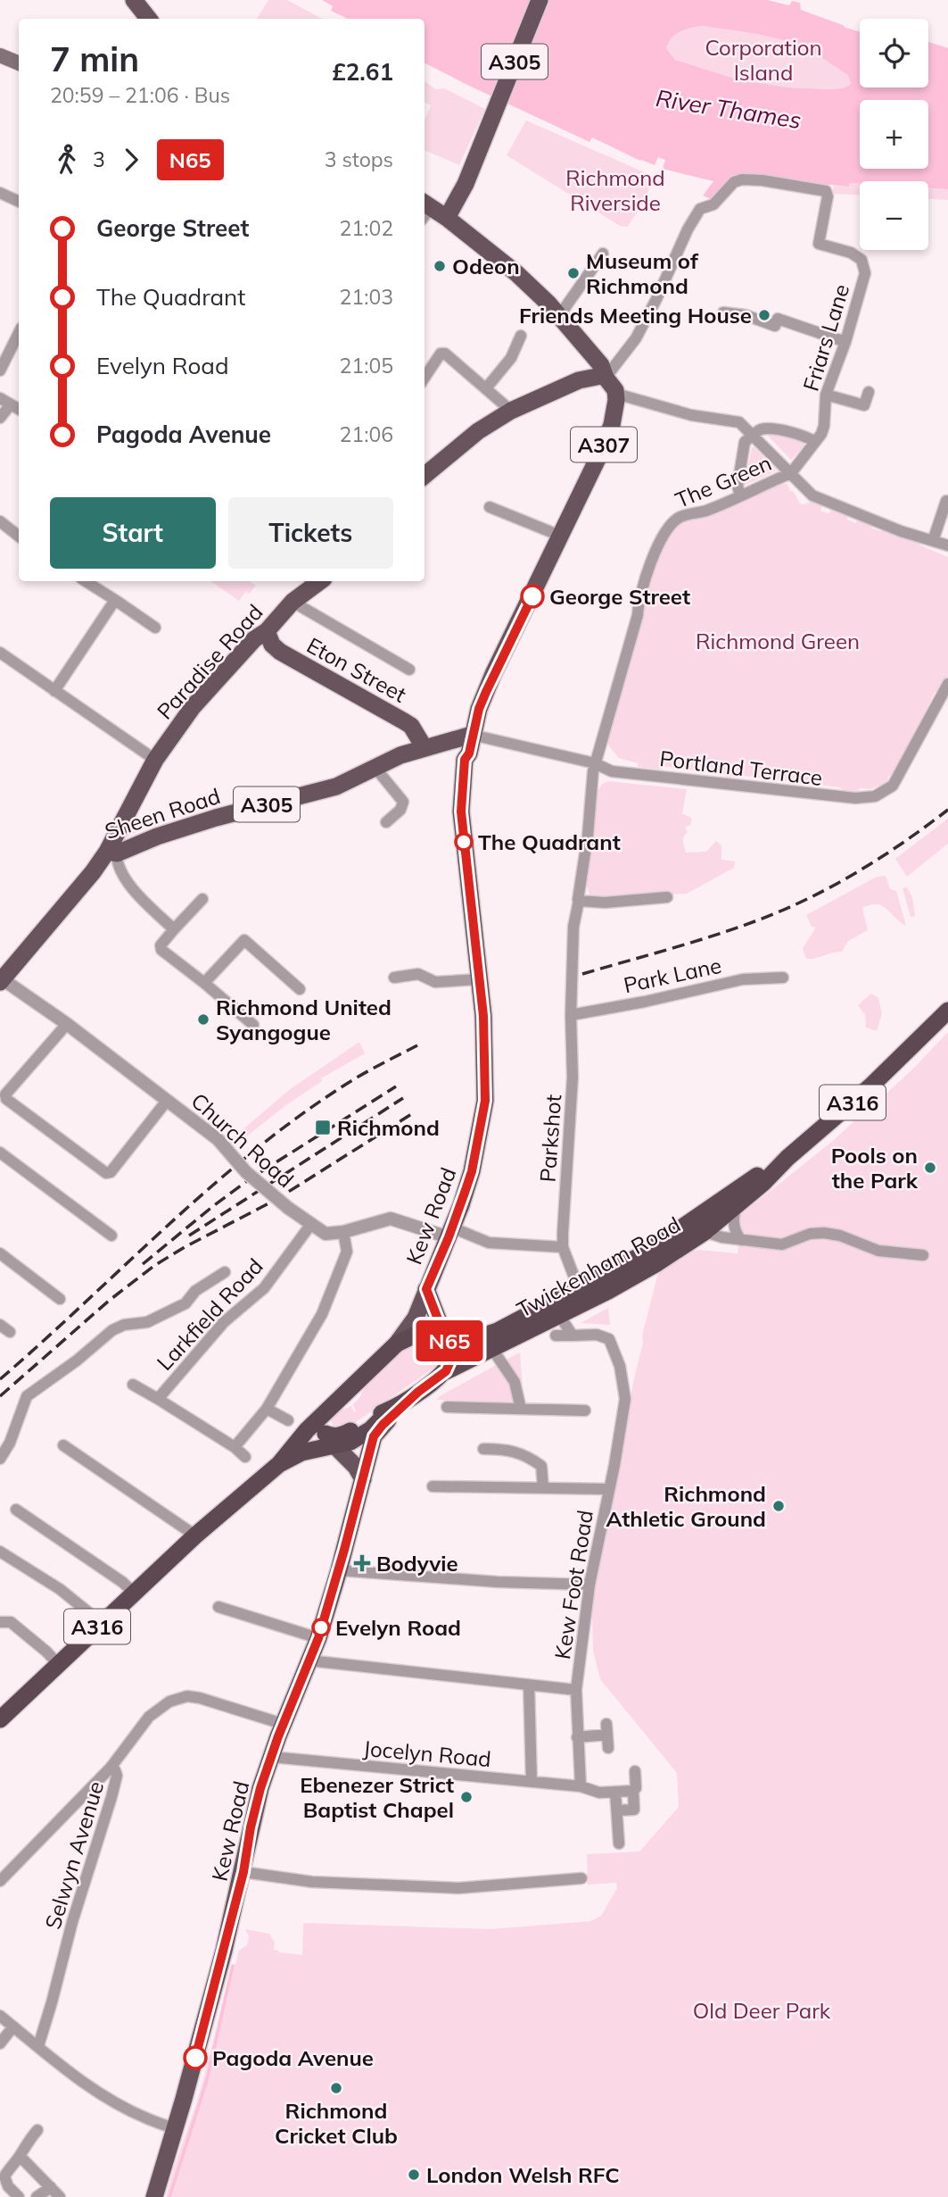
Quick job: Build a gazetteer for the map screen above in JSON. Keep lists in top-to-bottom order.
{
  "streets": {
    "highway": ["A316", "Twickenham Road"],
    "main road": [
      "A305",
      "A307",
      "Paradise Road",
      "Eton Street",
      "Sheen Road",
      "Kew Road"
    ],
    "street": [
      "Friars Lane",
      "The Green",
      "Portland Terrace",
      "Park Lane",
      "Parkshot",
      "Church Road",
      "Larkfield Road",
      "Kew Foot Road",
      "Jocelyn Road",
      "Selwyn Avenue"
    ]
  },
  "crossings": [
    ["Friars Lane", "The Green"],
    ["A307", "Portland Terrace"],
    ["A307", "Sheen Road"],
    ["The Green", "Portland Terrace"],
    ["The Green", "Parkshot"],
    ["Paradise Road", "Eton Street"],
    ["Paradise Road", "Sheen Road"],
    ["Eton Street", "Sheen Road"],
    ["Portland Terrace", "Sheen Road"],
    ["Sheen Road", "Church Road"],
    ["Park Lane", "Parkshot"],
    ["A316", "Kew Road"],
    ["A316", "Twickenham Road"],
    ["Parkshot", "Twickenham Road"],
    ["Church Road", "Kew Road"],
    ["Church Road", "Larkfield Road"],
    ["Kew Road", "Jocelyn Road"],
    ["Kew Road", "Selwyn Avenue"],
    ["Kew Foot Road", "Jocelyn Road"]
  ],
  "water": ["River Thames"],
  "parks": [
    "Corporation Island",
    "Richmond Riverside",
    "Richmond Green",
    "Old Deer Park"
  ],
  "places": {
    "other": [
      "Odeon",
      "Museum of Richmond",
      "Friends Meeting House",
      "George Street",
      "The Quadrant",
      "Richmond United Syangogue",
      "Pools on the Park",
      "Richmond Athletic Ground",
      "Evelyn Road",
      "Ebenezer Strict Baptist Chapel",
      "Pagoda Avenue",
      "Richmond Cricket Club",
      "London Welsh RFC"
    ],
    "transit": ["Richmond"],
    "health": ["Bodyvie"]
  },
  "lines": ["bus line N65"],
  "page": {
    "on_map": "N65",
    "map_buttons": ["+", "−"],
    "heading": ["7 min", "20:59 – 21:06 · Bus", "£2.61"],
    "legs": ["3", "N65", "3 stops"],
    "list": [
      {
        "name": "George Street",
        "value": "21:02"
      },
      {
        "name": "The Quadrant",
        "value": "21:03"
      },
      {
        "name": "Evelyn Road",
        "value": "21:05"
      },
      {
        "name": "Pagoda Avenue",
        "value": "21:06"
      }
    ],
    "buttons": ["Start", "Tickets"]
  }
}
